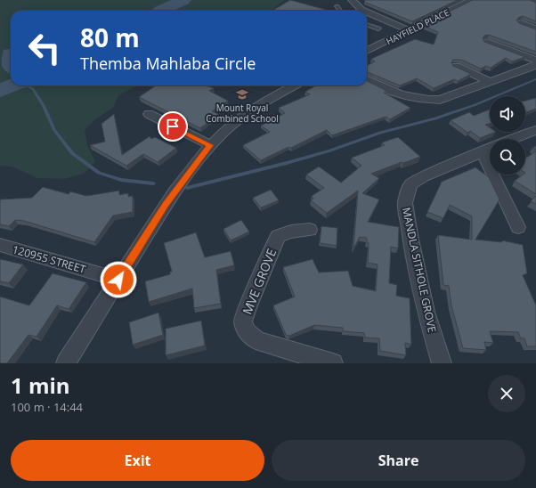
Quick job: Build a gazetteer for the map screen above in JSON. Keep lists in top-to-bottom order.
{
  "streets": {
    "street": [
      "HAYFIELD PLACE",
      "120955 STREET",
      "MANDLA SITHOLE GROVE",
      "MVE GROVE"
    ]
  },
  "places": {
    "school or university": ["Mount Royal Combined School"]
  },
  "page": {
    "turn": ["80 m", "Themba Mahlaba Circle"],
    "heading": ["1 min", "100 m · 14:44"],
    "buttons": ["Exit", "Share"]
  }
}
